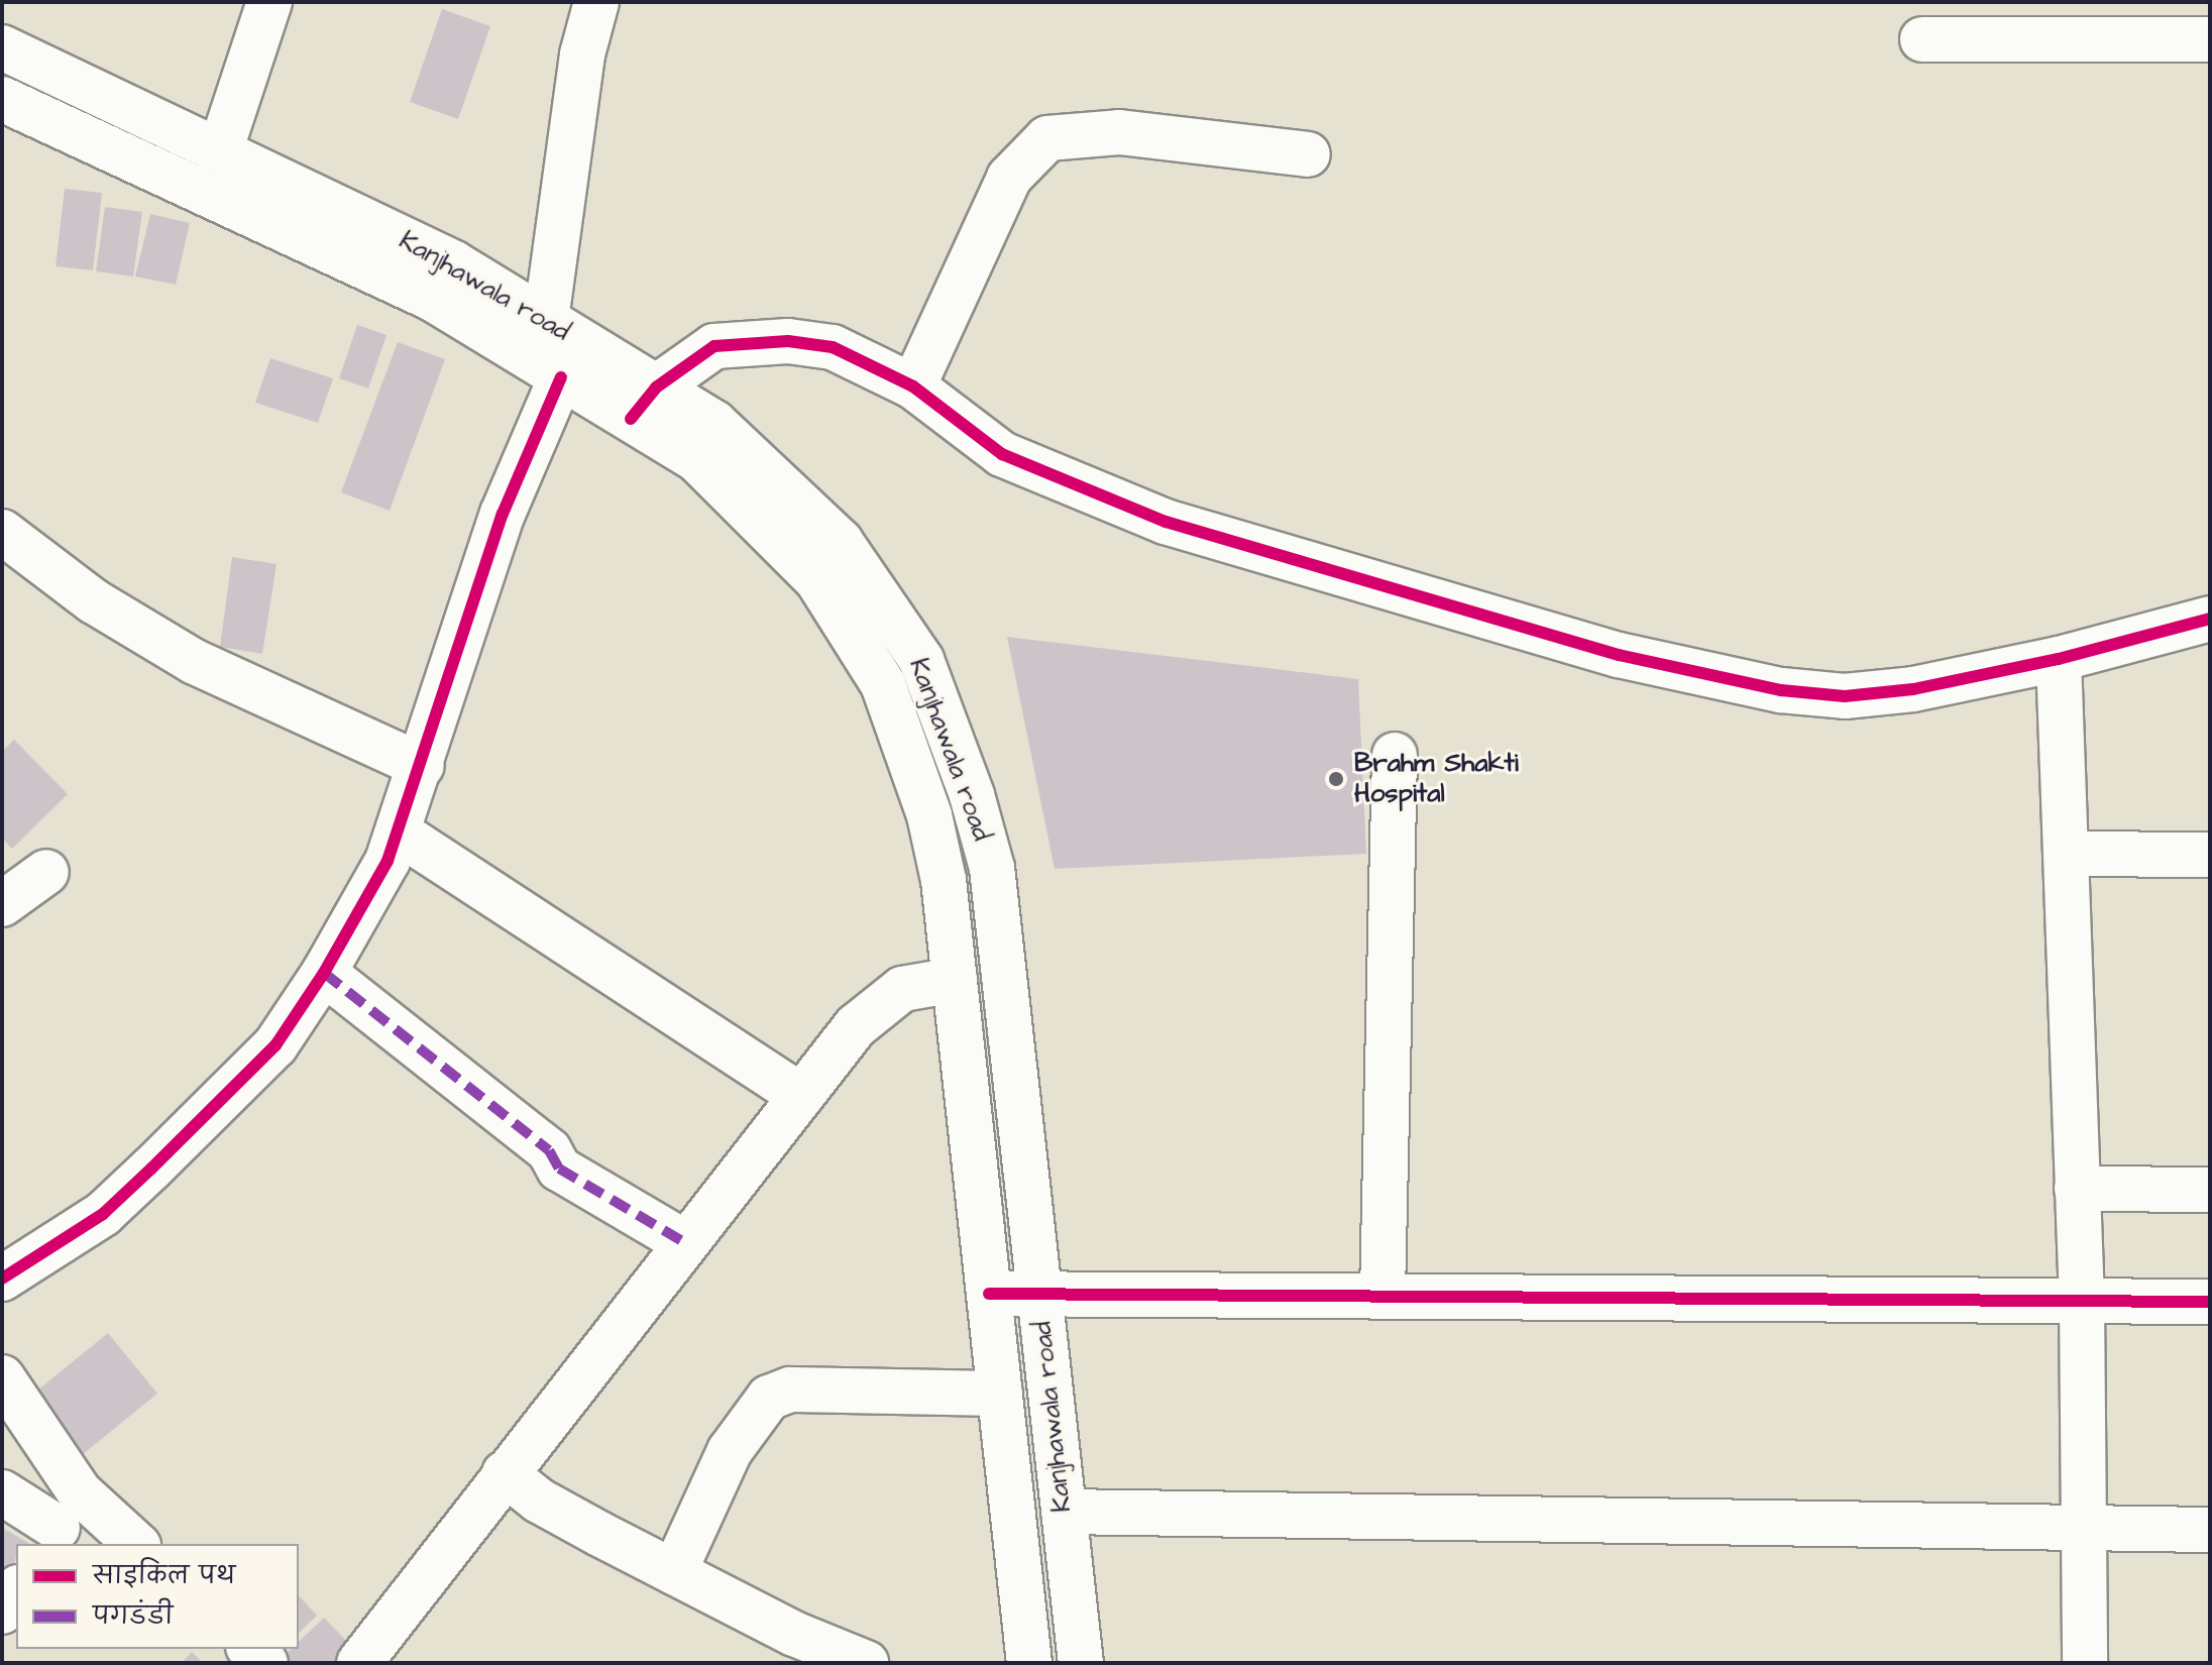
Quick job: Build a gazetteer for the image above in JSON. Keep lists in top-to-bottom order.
{
  "streets": {
    "street": ["Kanjhawala road"]
  },
  "places": ["Brahm Shakti Hospital"],
  "legend": ["साइकिल पथ", "पगडंडी"]
}
